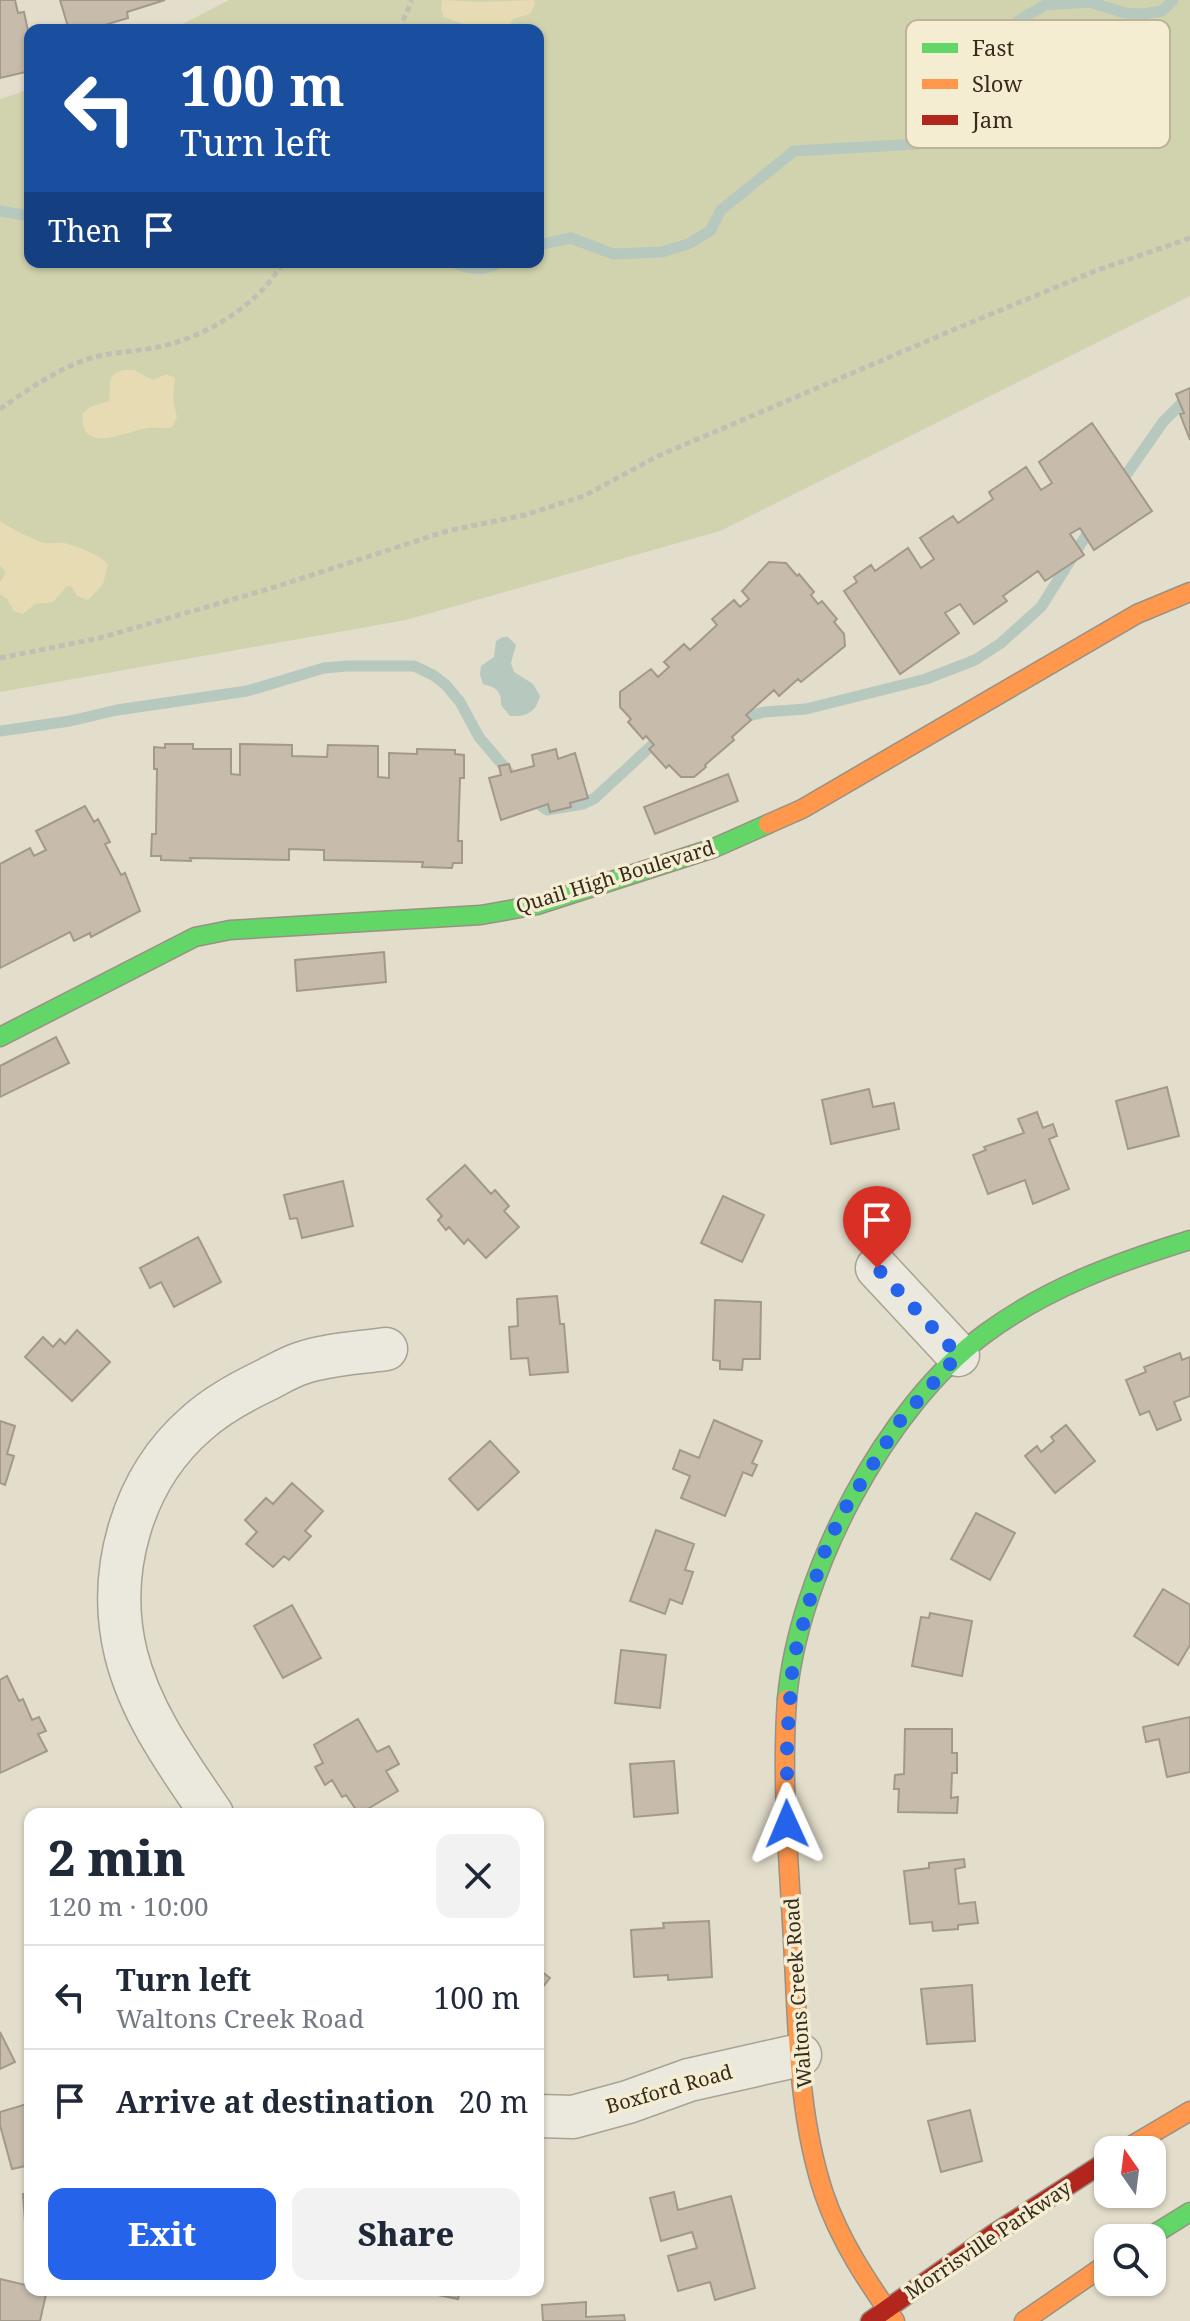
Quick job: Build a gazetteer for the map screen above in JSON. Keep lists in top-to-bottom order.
{
  "streets": {
    "street": [
      "Quail High Boulevard",
      "Waltons Creek Road",
      "Boxford Road",
      "Morrisville Parkway"
    ]
  },
  "crossings": [
    ["Waltons Creek Road", "Boxford Road"],
    ["Waltons Creek Road", "Morrisville Parkway"]
  ],
  "legend": ["Fast", "Slow", "Jam"],
  "north": "top",
  "page": {
    "turn": ["100 m", "Turn left"],
    "then": "Then",
    "heading": ["2 min", "120 m · 10:00"],
    "list": [
      {
        "name": "Turn left",
        "note": "Waltons Creek Road",
        "value": "100 m"
      },
      {
        "name": "Arrive at destination",
        "value": "20 m"
      }
    ],
    "buttons": ["Exit", "Share"]
  }
}
